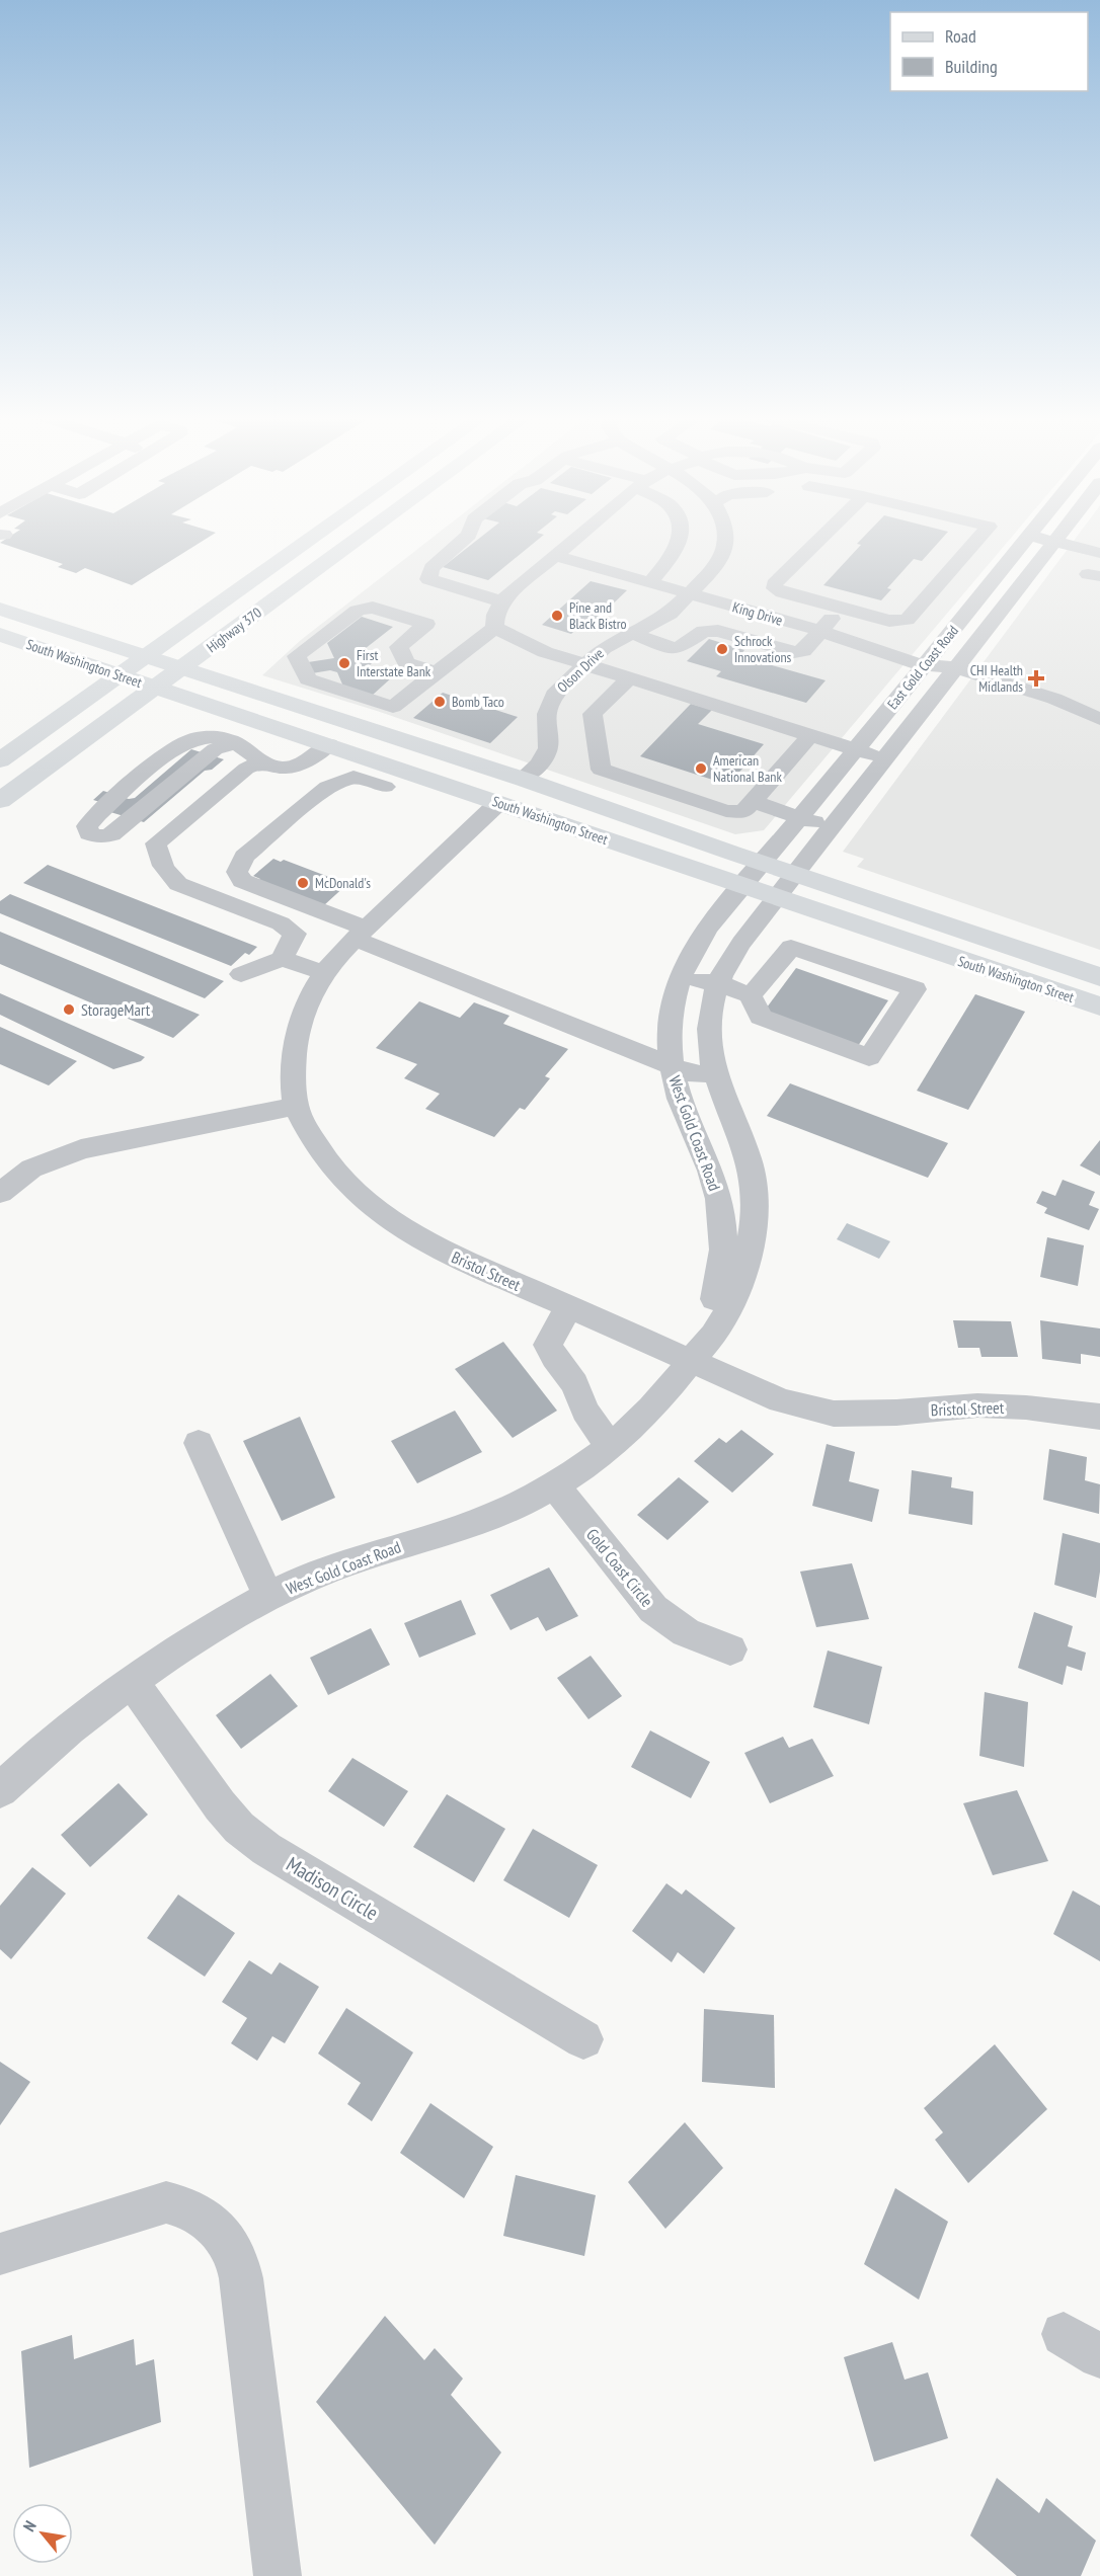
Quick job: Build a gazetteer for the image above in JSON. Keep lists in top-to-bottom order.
{
  "streets": {
    "main road": ["Highway 370", "South Washington Street"],
    "street": [
      "King Drive",
      "East Gold Coast Road",
      "Olson Drive",
      "West Gold Coast Road",
      "Bristol Street",
      "Gold Coast Circle",
      "Madison Circle"
    ]
  },
  "crossings": [
    ["King Drive", "East Gold Coast Road"],
    ["King Drive", "Olson Drive"],
    ["Highway 370", "South Washington Street"],
    ["South Washington Street", "East Gold Coast Road"],
    ["South Washington Street", "Olson Drive"],
    ["South Washington Street", "West Gold Coast Road"],
    ["South Washington Street", "Bristol Street"],
    ["East Gold Coast Road", "West Gold Coast Road"],
    ["West Gold Coast Road", "Bristol Street"],
    ["West Gold Coast Road", "Gold Coast Circle"],
    ["West Gold Coast Road", "Madison Circle"]
  ],
  "places": {
    "other": [
      "Pine and Black Bistro",
      "Schrock Innovations",
      "First Interstate Bank",
      "Bomb Taco",
      "American National Bank",
      "McDonald's",
      "StorageMart"
    ],
    "health": ["CHI Health Midlands"]
  },
  "legend": ["Road", "Building"],
  "north": "top left"
}
